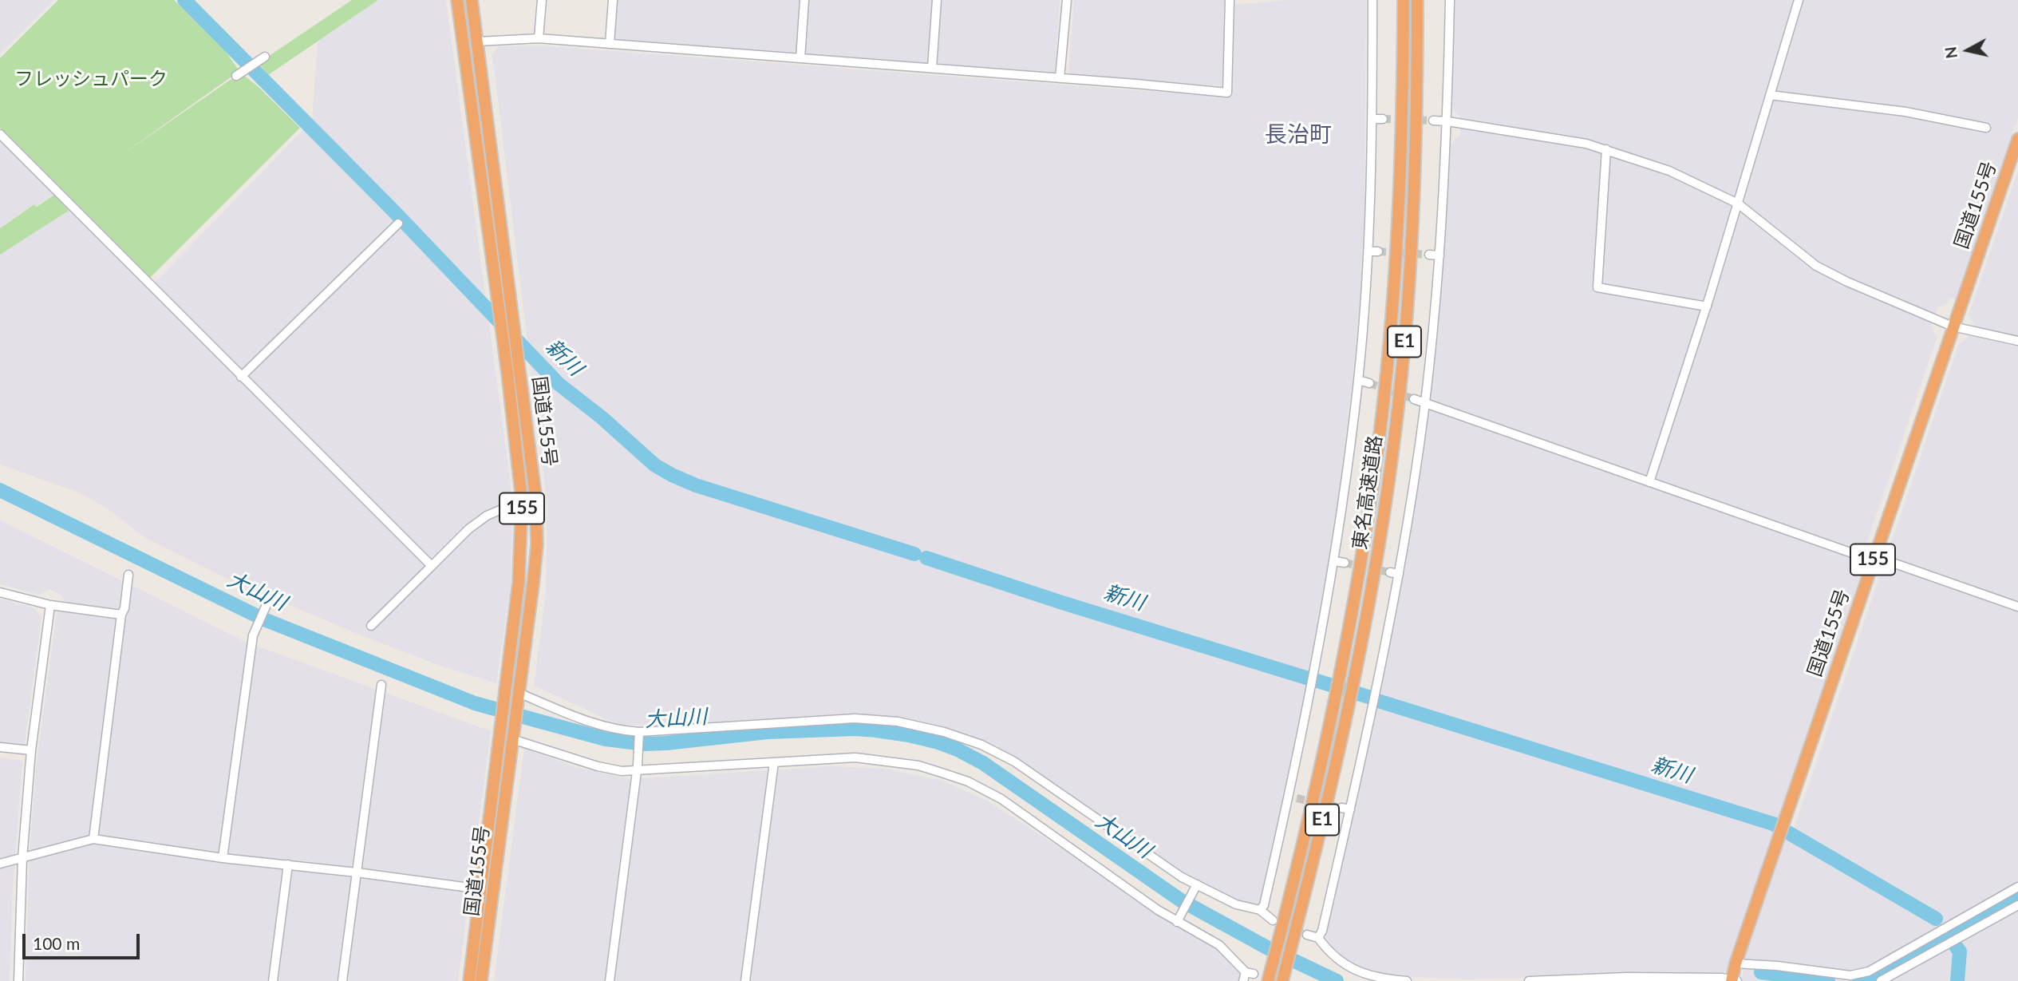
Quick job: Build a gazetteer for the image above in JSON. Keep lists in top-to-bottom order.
{
  "streets": {
    "highway": [
      "国道155号",
      "E1",
      "東名高速道路",
      "155"
    ]
  },
  "districts": ["長治町"],
  "water": ["新川", "大山川"],
  "parks": ["フレッシュパーク"],
  "scale_bar": "100 m",
  "north": "left"
}
